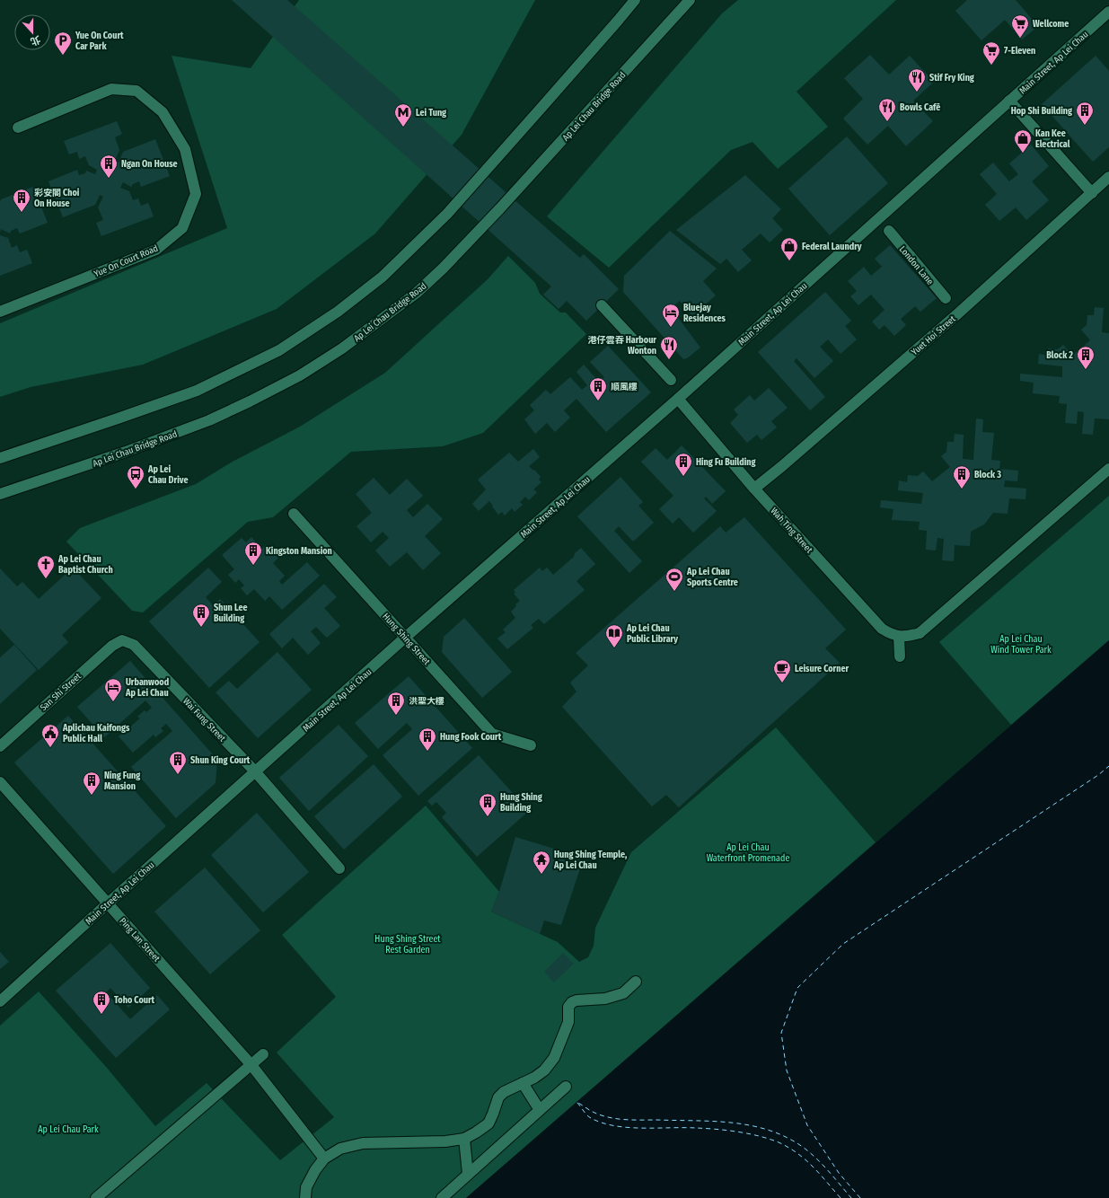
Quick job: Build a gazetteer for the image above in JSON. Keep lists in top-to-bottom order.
{
  "streets": {
    "street": [
      "Main Street, Ap Lei Chau",
      "Ap Lei Chau Bridge Road",
      "Yue On Court Road",
      "London Lane",
      "Yuet Hoi Street",
      "Wah Ting Street",
      "Hung Shing Street",
      "San Shi Street",
      "Wai Fung Street",
      "Ping Lan Street"
    ]
  },
  "crossings": [
    ["Main Street, Ap Lei Chau", "Wah Ting Street"],
    ["Main Street, Ap Lei Chau", "Hung Shing Street"],
    ["Main Street, Ap Lei Chau", "Wai Fung Street"],
    ["Main Street, Ap Lei Chau", "Ping Lan Street"],
    ["Yuet Hoi Street", "Wah Ting Street"],
    ["San Shi Street", "Wai Fung Street"]
  ],
  "parks": [
    "Ap Lei Chau Wind Tower Park",
    "Ap Lei Chau Waterfront Promenade",
    "Hung Shing Street Rest Garden",
    "Ap Lei Chau Park"
  ],
  "places": {
    "supermarket": ["Wellcome", "7-Eleven"],
    "parking": ["Yue On Court Car Park"],
    "restaurant": ["Stif Fry King", "Bowls Cafē", "港仔雲吞 Harbour Wonton"],
    "building": [
      "Hop Shi Building",
      "Ngan On House",
      "彩安閣 Choi On House",
      "Block 2",
      "順風樓",
      "Hing Fu Building",
      "Block 3",
      "Kingston Mansion",
      "Shun Lee Building",
      "洪聖大樓",
      "Hung Fook Court",
      "Shun King Court",
      "Ning Fung Mansion",
      "Hung Shing Building",
      "Toho Court"
    ],
    "metro station": ["Lei Tung"],
    "shop": ["Kan Kee Electrical", "Federal Laundry"],
    "hotel": ["Bluejay Residences", "Urbanwood Ap Lei Chau"],
    "bus stop": ["Ap Lei Chau Drive"],
    "church": ["Ap Lei Chau Baptist Church"],
    "sports": ["Ap Lei Chau Sports Centre"],
    "library": ["Ap Lei Chau Public Library"],
    "cafe": ["Leisure Corner"],
    "public building": ["Aplichau Kaifongs Public Hall"],
    "temple": ["Hung Shing Temple, Ap Lei Chau"]
  },
  "north": "bottom"
}
